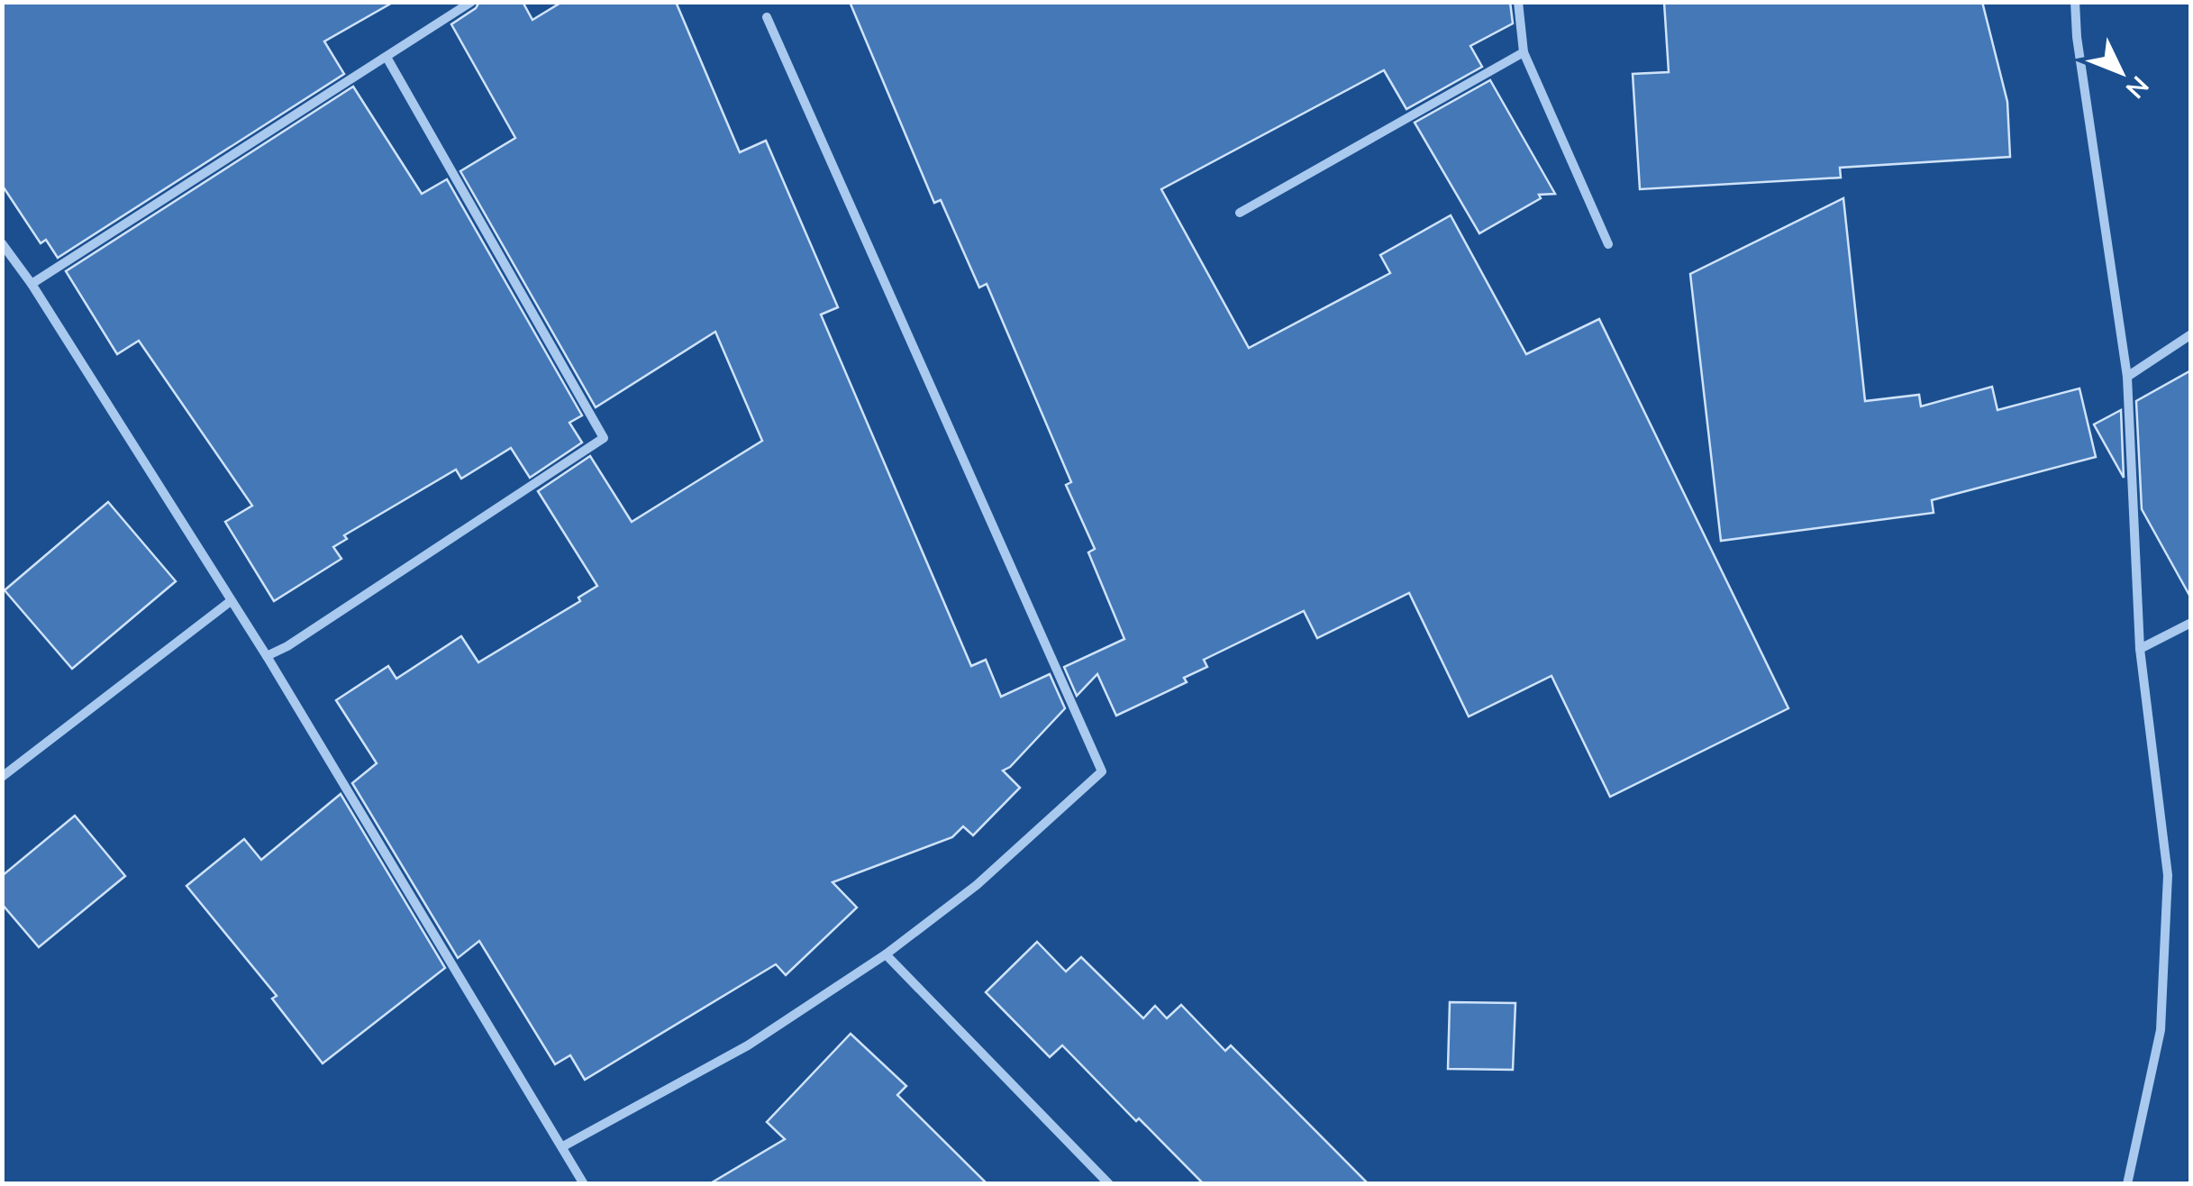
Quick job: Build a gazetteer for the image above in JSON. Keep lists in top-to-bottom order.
{
  "north": "bottom right"
}
